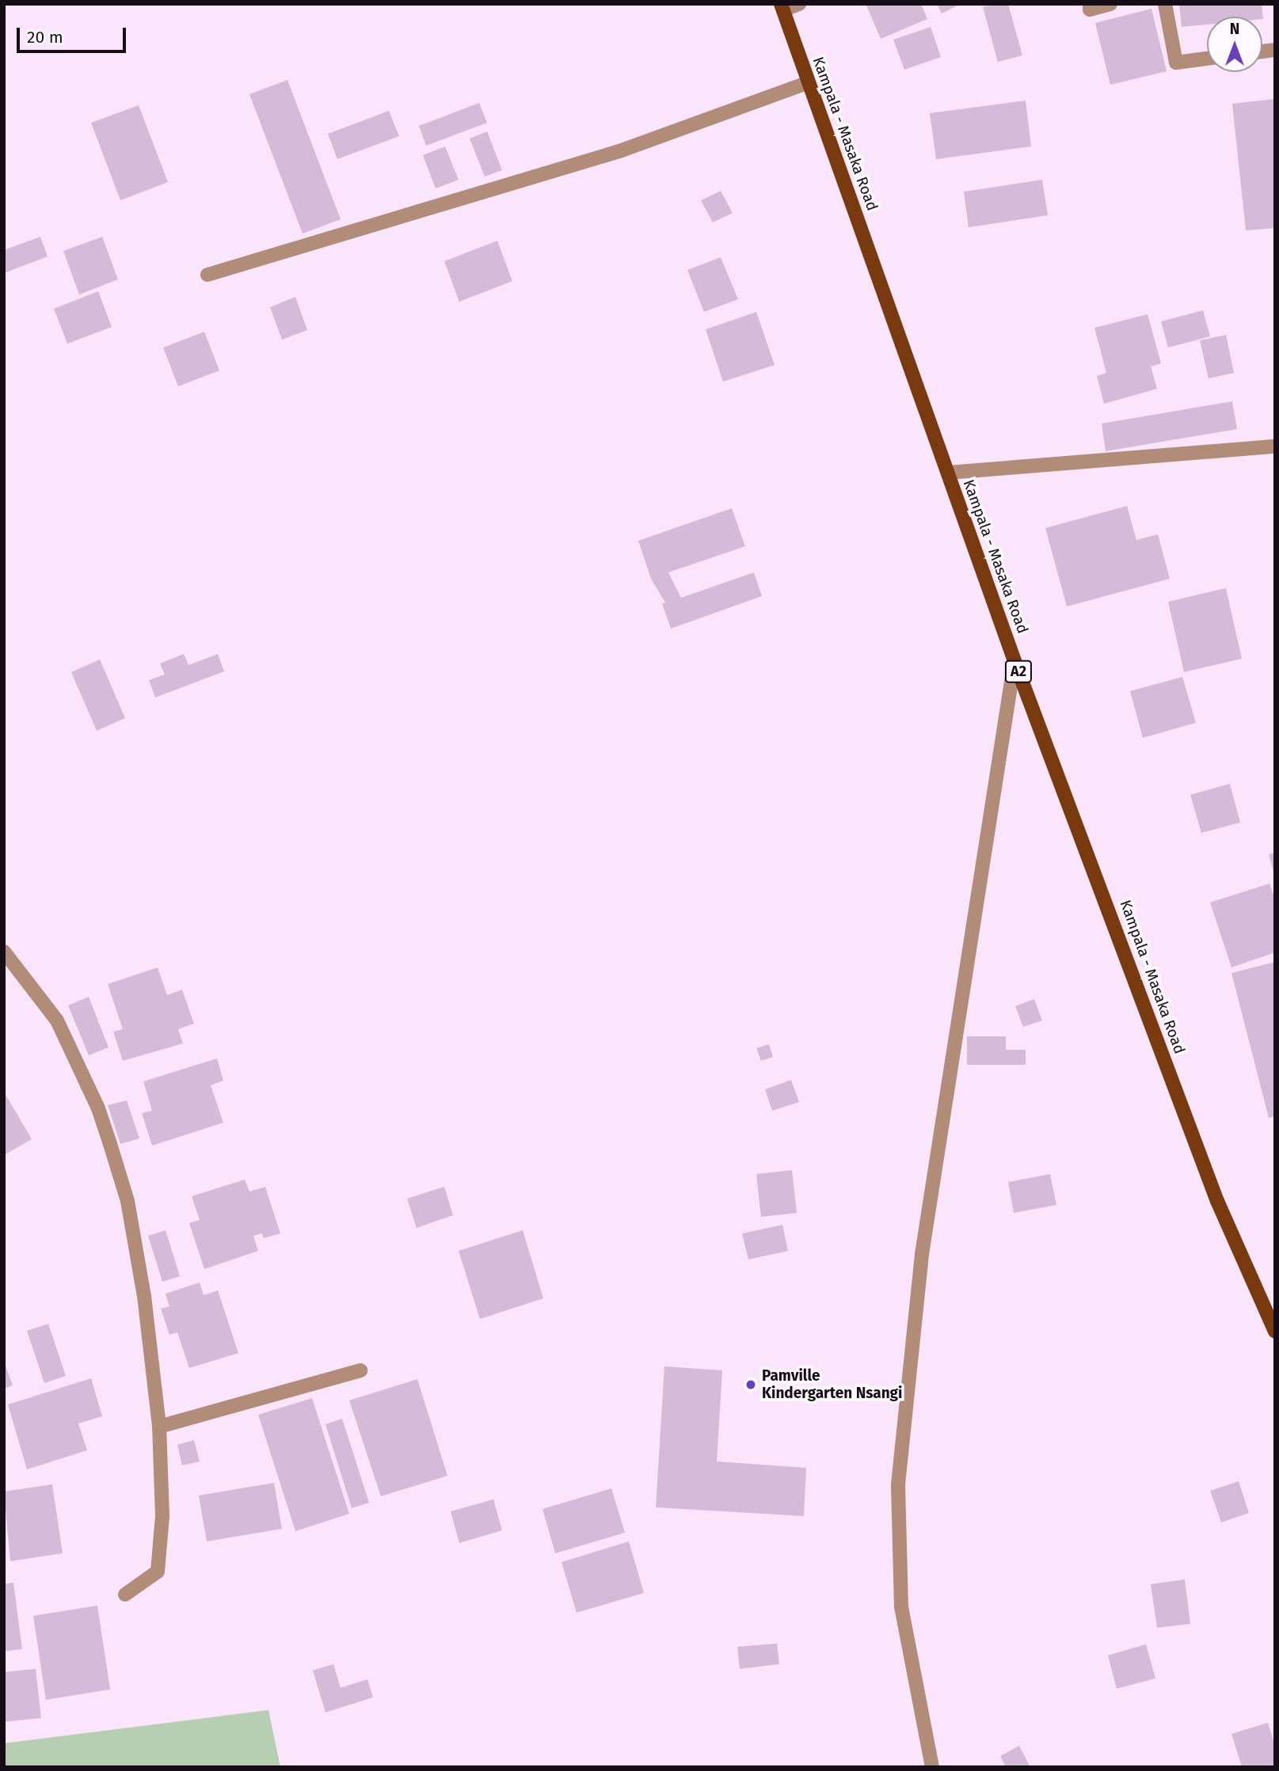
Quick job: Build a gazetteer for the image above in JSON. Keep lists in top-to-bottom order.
{
  "streets": {
    "main road": ["Kampala - Masaka Road", "A2"]
  },
  "places": ["Pamville Kindergarten Nsangi"],
  "scale_bar": "20 m",
  "north": "top"
}
